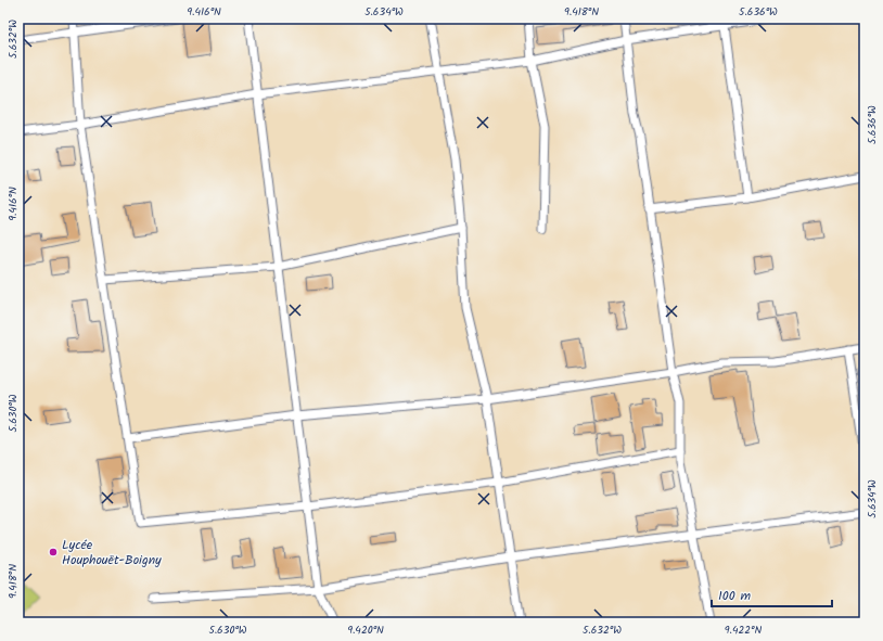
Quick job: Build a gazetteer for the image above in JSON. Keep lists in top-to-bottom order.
{
  "places": ["Lycée Houphouët-Boigny"],
  "scale_bar": "100 m",
  "coordinates": [
    "9.416°N",
    "5.634°W",
    "9.418°N",
    "5.636°W",
    "5.632°W",
    "5.630°W",
    "9.420°N",
    "9.422°N"
  ]
}
